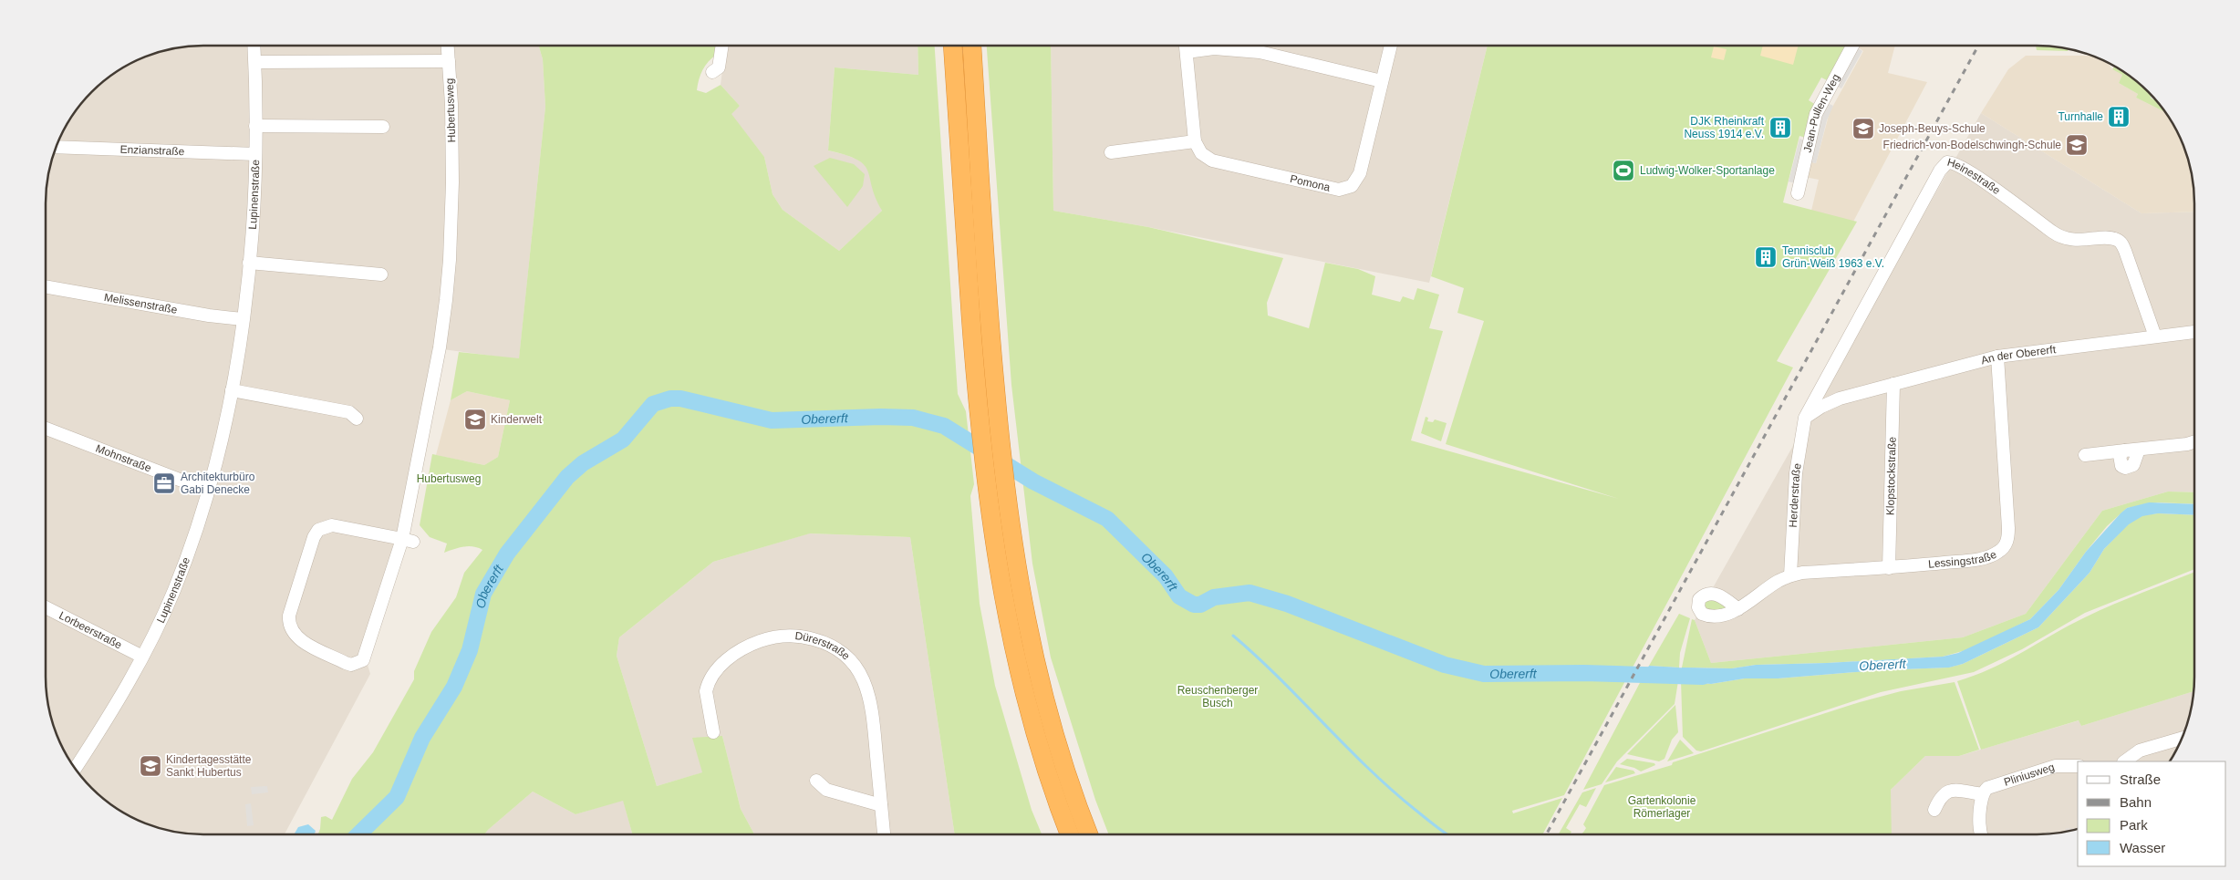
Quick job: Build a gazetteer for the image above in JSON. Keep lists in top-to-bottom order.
{
  "streets": {
    "street": [
      "Hubertusweg",
      "Jean-Pullen-Weg",
      "Enzianstraße",
      "Heinestraße",
      "Pomona",
      "Lupinenstraße",
      "Melissenstraße",
      "An der Obererft",
      "Mohnstraße",
      "Klopstockstraße",
      "Herderstraße",
      "Lessingstraße",
      "Lorbeerstraße",
      "Dürerstraße",
      "Pliniusweg"
    ]
  },
  "crossings": [
    ["Hubertusweg", "Lupinenstraße"],
    ["Enzianstraße", "Lupinenstraße"],
    ["Heinestraße", "An der Obererft"],
    ["Heinestraße", "Herderstraße"],
    ["Lupinenstraße", "Melissenstraße"],
    ["Lupinenstraße", "Mohnstraße"],
    ["Lupinenstraße", "Lorbeerstraße"],
    ["An der Obererft", "Klopstockstraße"],
    ["An der Obererft", "Herderstraße"],
    ["An der Obererft", "Lessingstraße"],
    ["Klopstockstraße", "Lessingstraße"],
    ["Herderstraße", "Lessingstraße"]
  ],
  "water": ["Obererft"],
  "parks": ["Hubertusweg", "Reuschenberger Busch", "Gartenkolonie Römerlager"],
  "places": {
    "building": ["Turnhalle", "DJK Rheinkraft Neuss 1914 e.V.", "Tennisclub Grün-Weiß 1963 e.V."],
    "school or university": [
      "Joseph-Beuys-Schule",
      "Friedrich-von-Bodelschwingh-Schule",
      "Kinderwelt",
      "Kindertagesstätte Sankt Hubertus"
    ],
    "sports": ["Ludwig-Wolker-Sportanlage"],
    "office": ["Architekturbüro Gabi Denecke"]
  },
  "legend": [
    "Straße",
    "Bahn",
    "Park",
    "Wasser"
  ]
}
